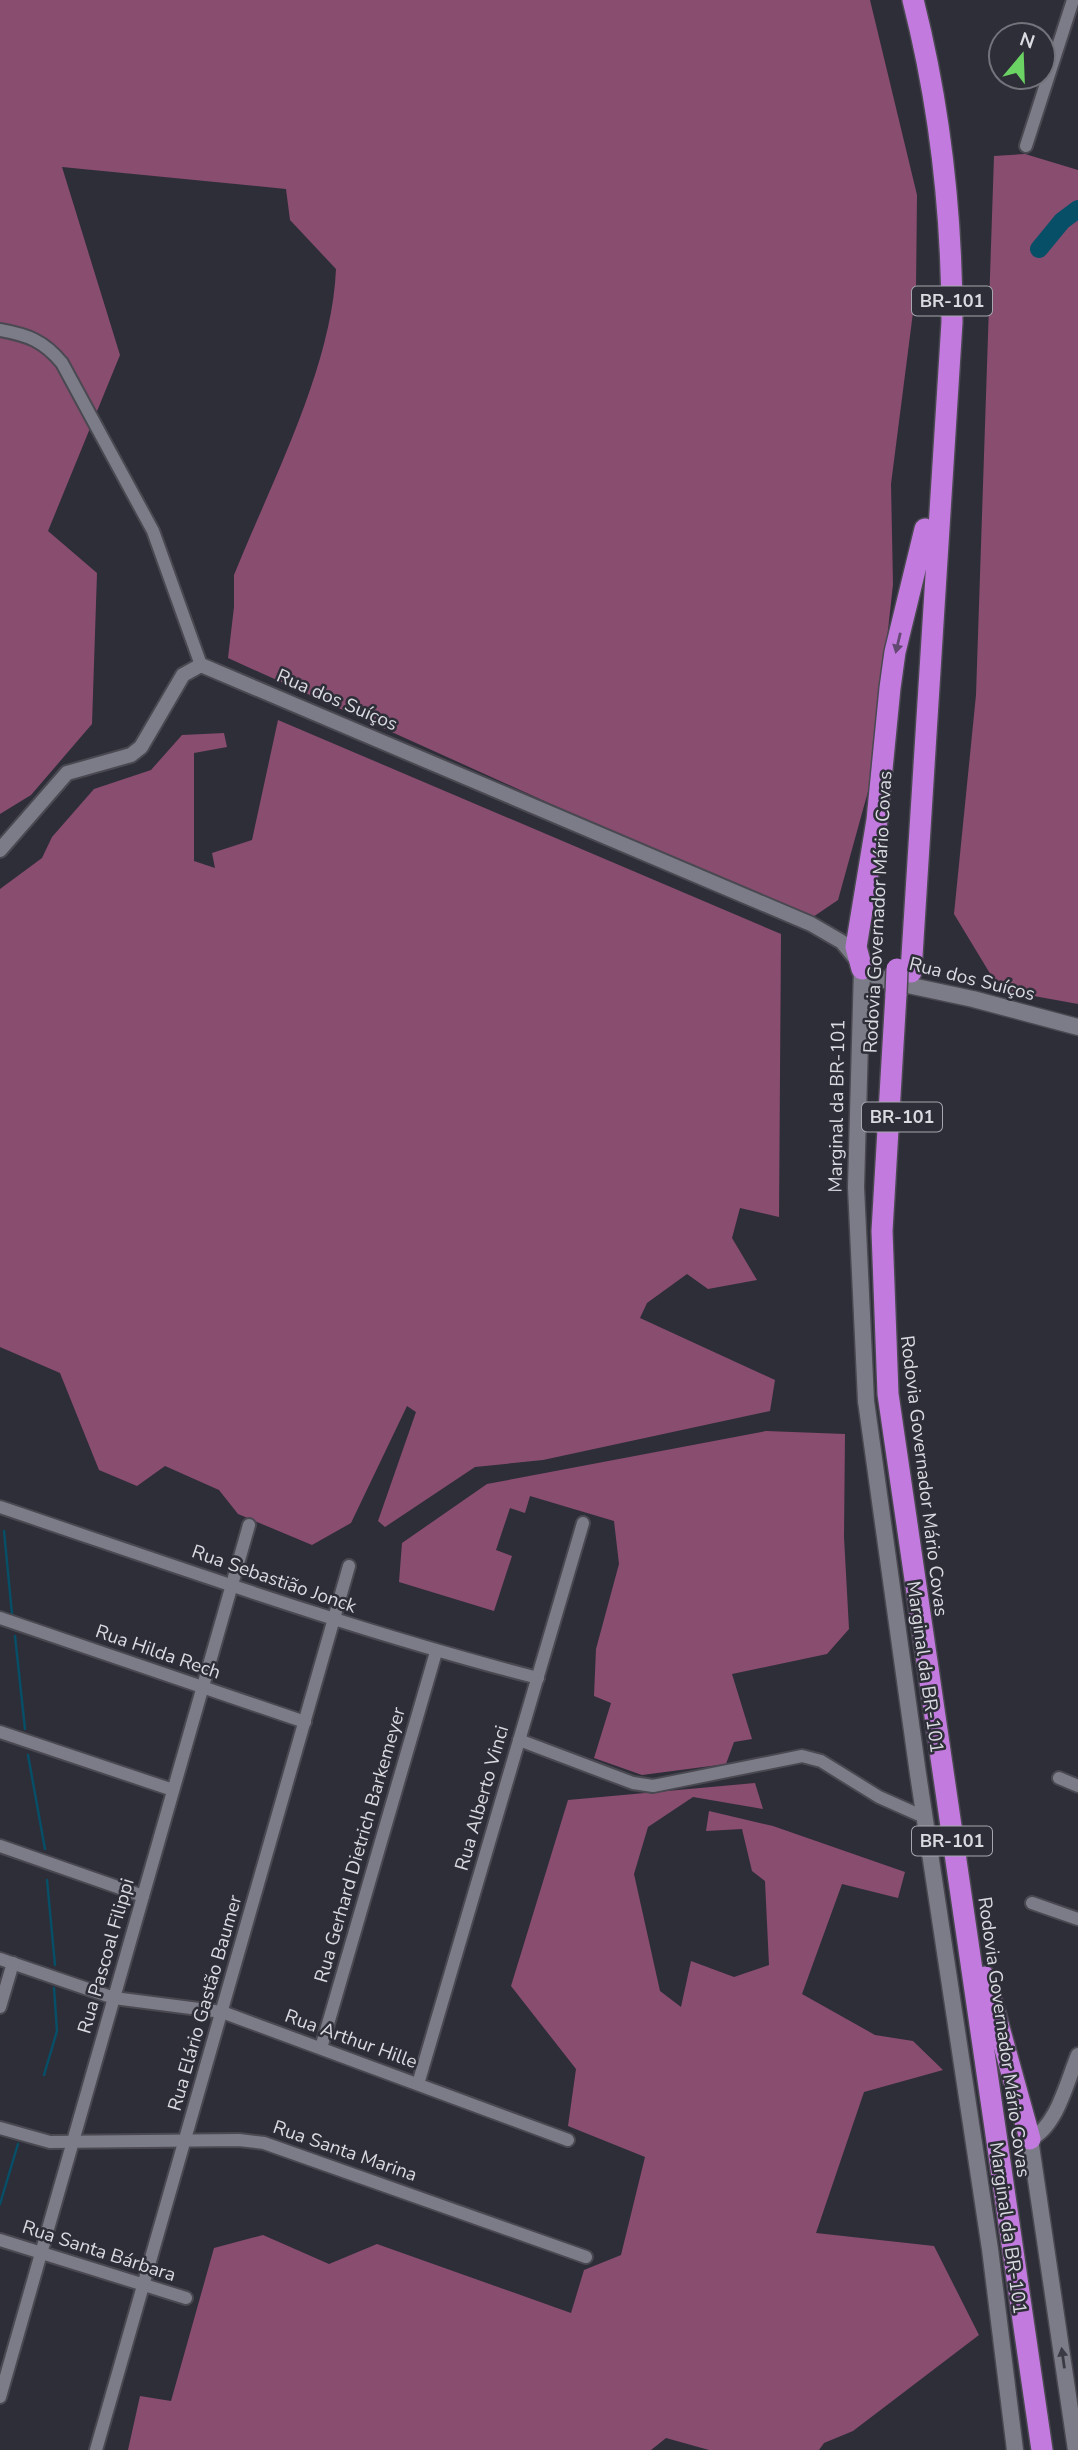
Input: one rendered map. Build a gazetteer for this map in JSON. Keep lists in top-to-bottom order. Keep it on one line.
{"streets":{"highway":["BR-101","Rodovia Governador Mário Covas"],"main road":["Rua dos Suíços","Marginal da BR-101"],"street":["Rua Sebastião Jonck","Rua Hilda Rech","Rua Alberto Vinci","Rua Gerhard Dietrich Barkemeyer","Rua Pascoal Filippi","Rua Elário Gastão Baumer","Rua Arthur Hille","Rua Santa Marina","Rua Santa Bárbara"]},"crossings":[["Rua dos Suíços","Marginal da BR-101"],["Rua Sebastião Jonck","Rua Alberto Vinci"],["Rua Sebastião Jonck","Rua Gerhard Dietrich Barkemeyer"],["Rua Sebastião Jonck","Rua Pascoal Filippi"],["Rua Sebastião Jonck","Rua Elário Gastão Baumer"],["Rua Hilda Rech","Rua Pascoal Filippi"],["Rua Hilda Rech","Rua Elário Gastão Baumer"],["Rua Alberto Vinci","Rua Arthur Hille"],["Rua Gerhard Dietrich Barkemeyer","Rua Arthur Hille"],["Rua Pascoal Filippi","Rua Arthur Hille"],["Rua Pascoal Filippi","Rua Santa Marina"],["Rua Pascoal Filippi","Rua Santa Bárbara"],["Rua Elário Gastão Baumer","Rua Arthur Hille"],["Rua Elário Gastão Baumer","Rua Santa Marina"],["Rua Elário Gastão Baumer","Rua Santa Bárbara"]],"north":"top"}
